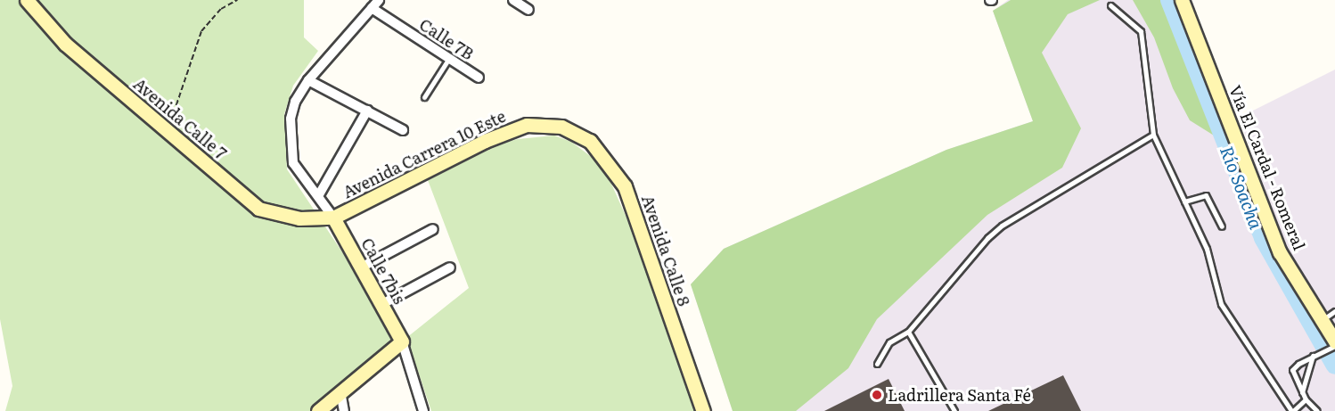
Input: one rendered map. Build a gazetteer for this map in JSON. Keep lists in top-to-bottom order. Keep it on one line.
{"streets":{"main road":["Avenida Calle 7","Avenida Carrera 10 Este","Vía El Cardal - Romeral","Avenida Calle 8","Calle 7bis"],"street":["Calle 7B"]},"crossings":[["Avenida Calle 7","Avenida Carrera 10 Este"],["Avenida Calle 7","Calle 7bis"],["Avenida Carrera 10 Este","Avenida Calle 8"],["Avenida Carrera 10 Este","Calle 7bis"]],"water":["Río Soacha"],"places":["Ladrillera Santa Fé"]}
